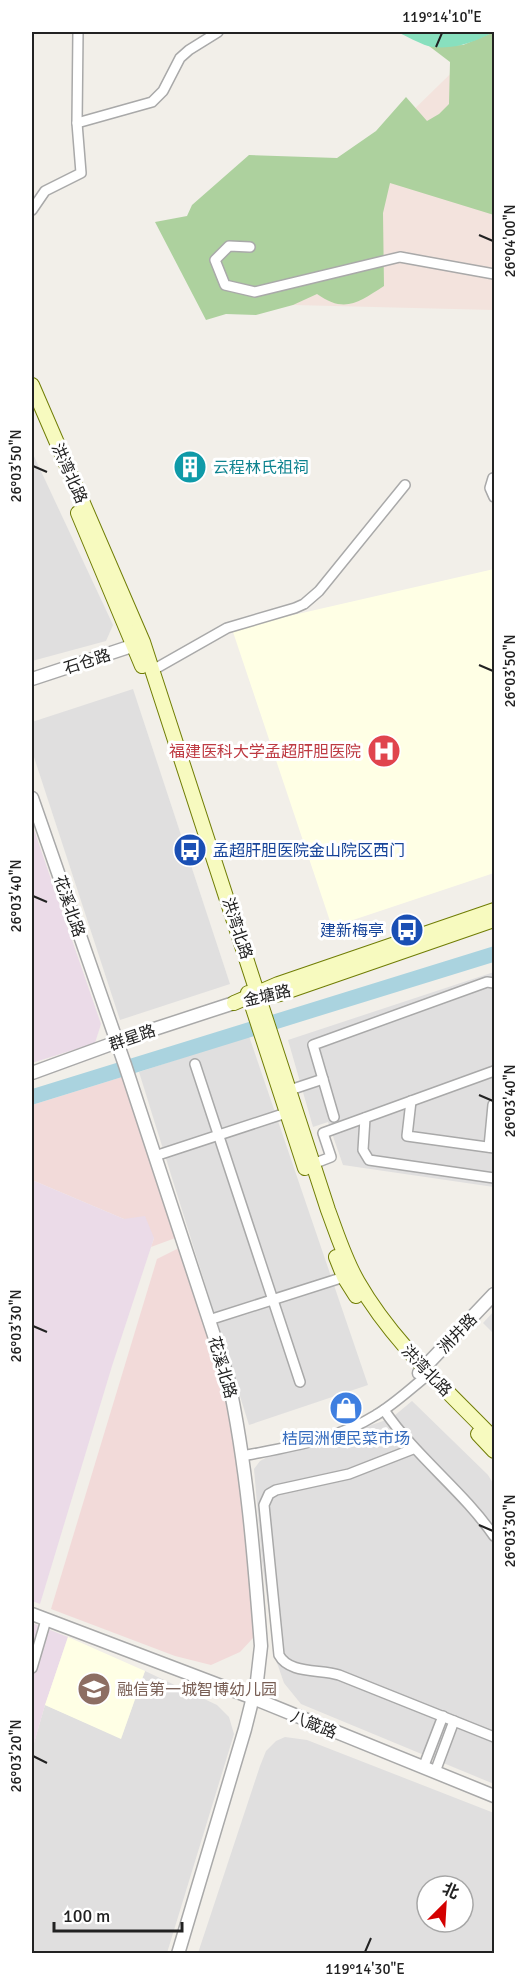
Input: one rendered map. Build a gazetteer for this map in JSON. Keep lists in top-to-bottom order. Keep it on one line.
{"streets":{"main road":["洪湾北路","金塘路"],"street":["石仓路","花溪北路","群星路","洲井路","八箴路"]},"crossings":[["洪湾北路","石仓路"],["洪湾北路","金塘路"],["洪湾北路","洲井路"],["花溪北路","群星路"],["花溪北路","八箴路"],["金塘路","群星路"]],"places":{"building":["云程林氏祖祠"],"hospital":["福建医科大学孟超肝胆医院"],"bus stop":["孟超肝胆医院金山院区西门","建新梅亭"],"shop":["桔园洲便民菜市场"],"school or university":["融信第一城智博幼儿园"]},"scale_bar":"100 m","north":"top right","coordinates":["119°14'10\"E","26°04'00\"N","26°03'50\"N","26°03'40\"N","26°03'30\"N","26°03'20\"N","119°14'30\"E"]}
